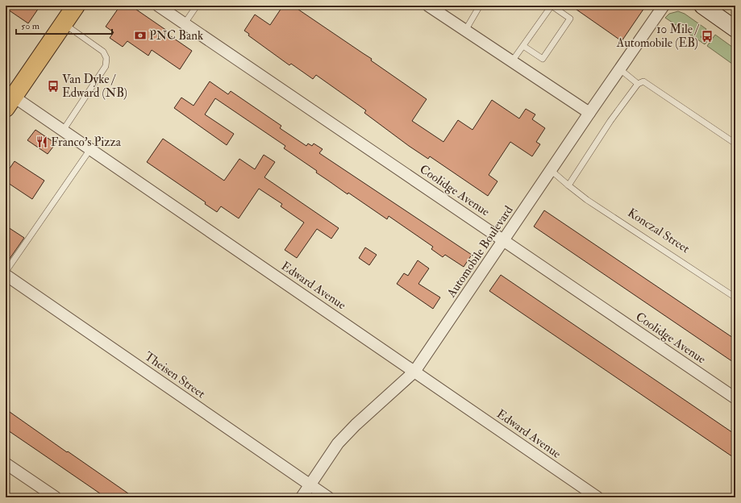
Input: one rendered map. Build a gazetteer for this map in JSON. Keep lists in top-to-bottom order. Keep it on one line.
{"streets":{"street":["Coolidge Avenue","Automobile Boulevard","Edward Avenue","Theisen Street"],"lane":["Konczal Street"]},"crossings":[["Coolidge Avenue","Automobile Boulevard"],["Konczal Street","Automobile Boulevard"],["Automobile Boulevard","Edward Avenue"],["Automobile Boulevard","Theisen Street"]],"places":{"bank":["PNC Bank"],"bus stop":["10 Mile / Automobile (EB)","Van Dyke / Edward (NB)"],"restaurant":["Franco's Pizza"]},"scale_bar":"50 m"}
